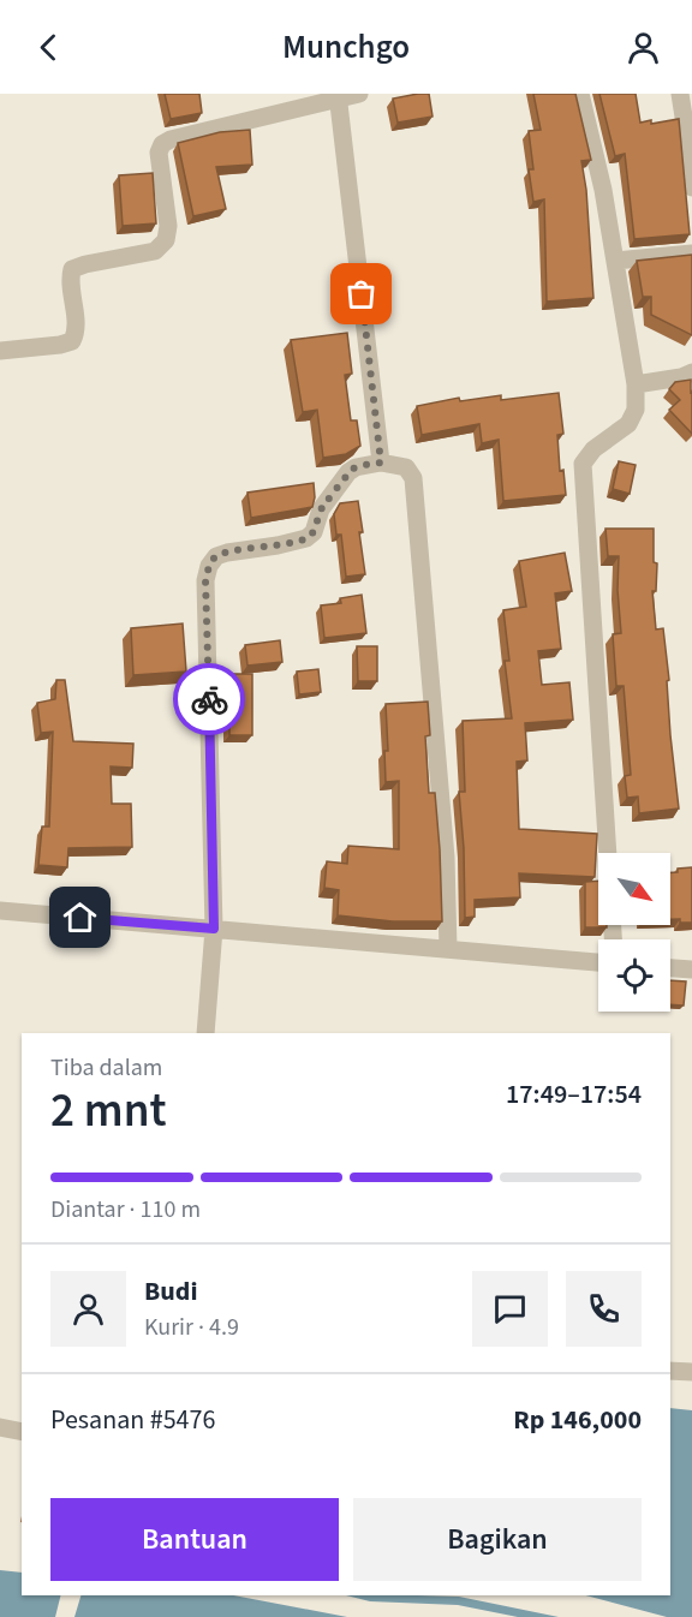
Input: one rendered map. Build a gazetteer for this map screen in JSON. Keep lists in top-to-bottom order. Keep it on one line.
{"north":"bottom right","page":{"header":"Munchgo","heading":["2 mnt","Tiba dalam","17:49–17:54"],"panel":["Budi","Kurir · 4.9","Pesanan #5476","Rp 146,000"],"bar":"Diantar · 110 m","buttons":["Bantuan","Bagikan"]}}
